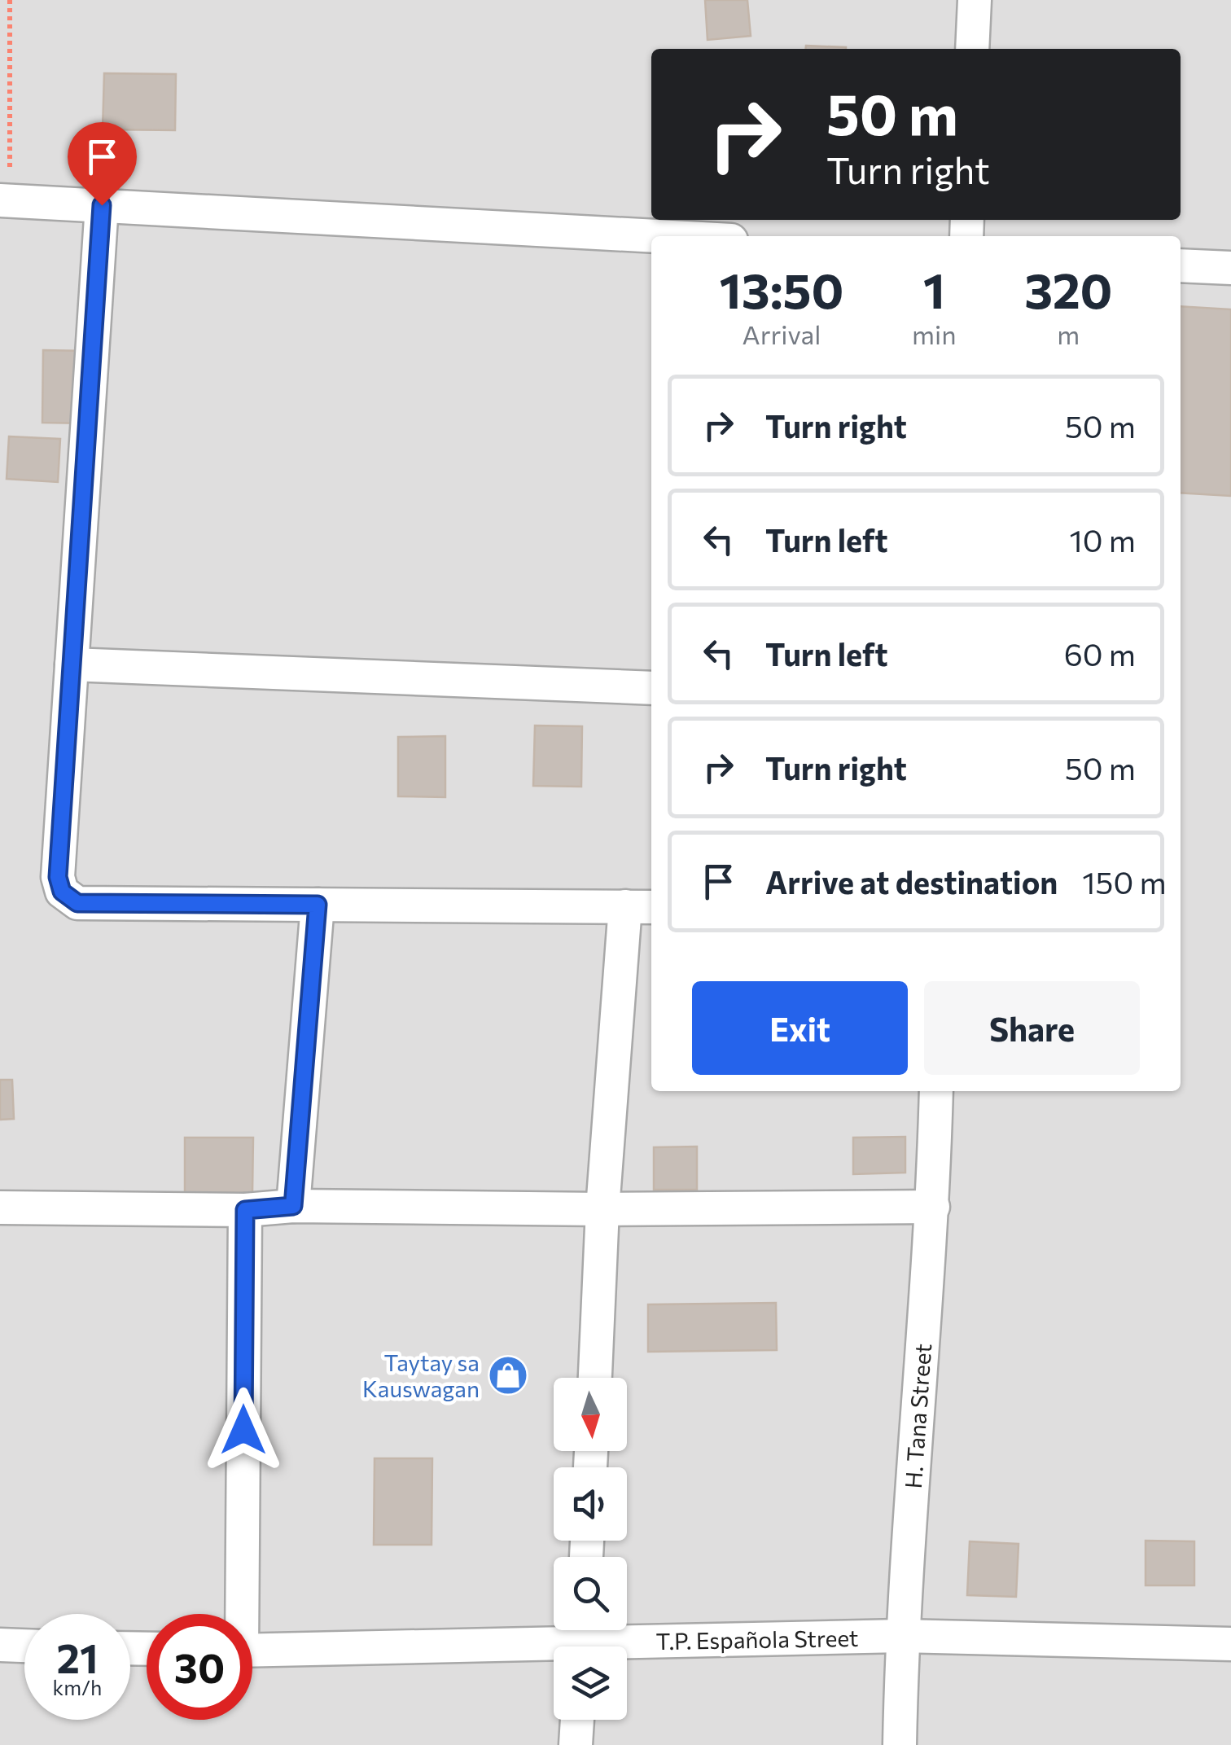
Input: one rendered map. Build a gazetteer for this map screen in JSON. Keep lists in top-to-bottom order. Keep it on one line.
{"streets":{"street":["H. Tana Street","T.P. Española Street"]},"crossings":[["H. Tana Street","T.P. Española Street"]],"places":{"shop":["Taytay sa Kauswagan"]},"north":"bottom","page":{"turn":["50 m","Turn right"],"eta":["13:50","Arrival","1","min","320","m"],"list":[{"name":"Turn right","value":"50 m"},{"name":"Turn left","value":"10 m"},{"name":"Turn left","value":"60 m"},{"name":"Turn right","value":"50 m"},{"name":"Arrive at destination","value":"150 m"}],"buttons":["Exit","Share"],"speed":"21 km/h","limit":"30"}}
